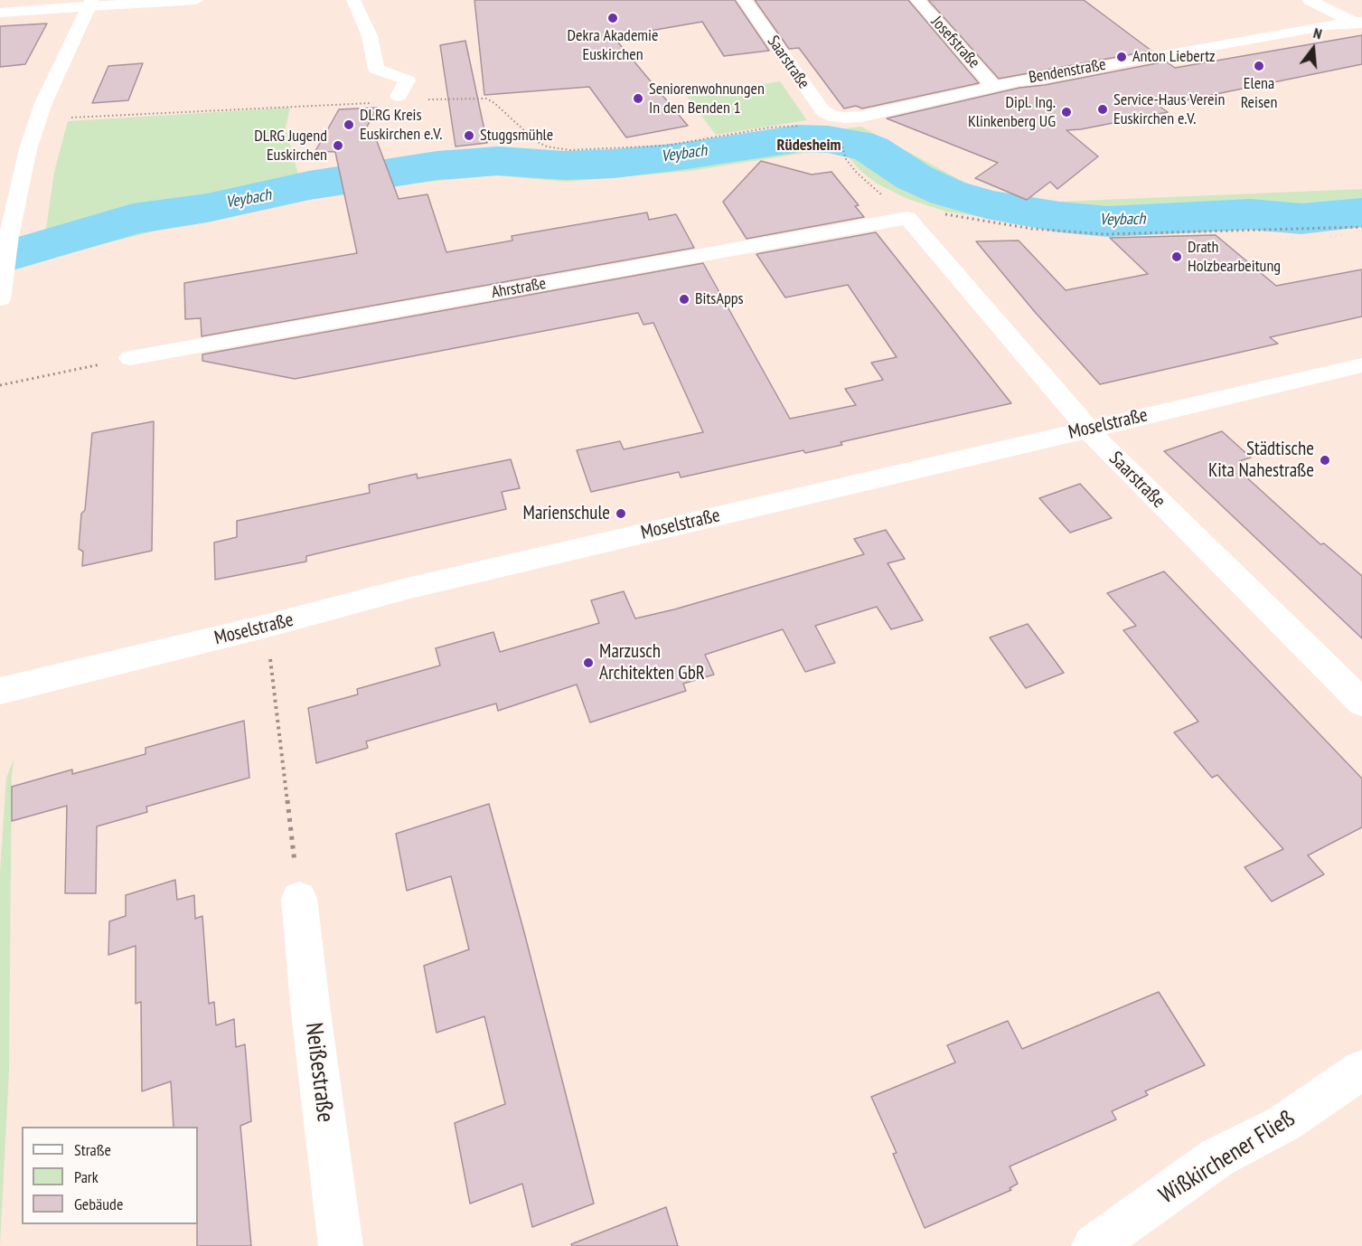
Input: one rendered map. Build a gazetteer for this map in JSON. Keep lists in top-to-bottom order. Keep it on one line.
{"streets":{"street":["Josefstraße","Saarstraße","Bendenstraße","Ahrstraße","Moselstraße","Neißestraße","Wißkirchener Fließ"]},"crossings":[["Josefstraße","Bendenstraße"],["Saarstraße","Bendenstraße"],["Saarstraße","Ahrstraße"],["Saarstraße","Moselstraße"]],"districts":["Rüdesheim"],"water":["Veybach"],"places":["Dekra Akademie Euskirchen","Anton Liebertz","Elena Reisen","Seniorenwohnungen In den Benden 1","Service-Haus Verein Euskirchen e.V.","Dipl. Ing. Klinkenberg UG","DLRG Kreis Euskirchen e.V.","Stuggsmühle","DLRG Jugend Euskirchen","Drath Holzbearbeitung","BitsApps","Städtische Kita Nahestraße","Marienschule","Marzusch Architekten GbR"],"legend":["Straße","Park","Gebäude"],"north":"top"}
